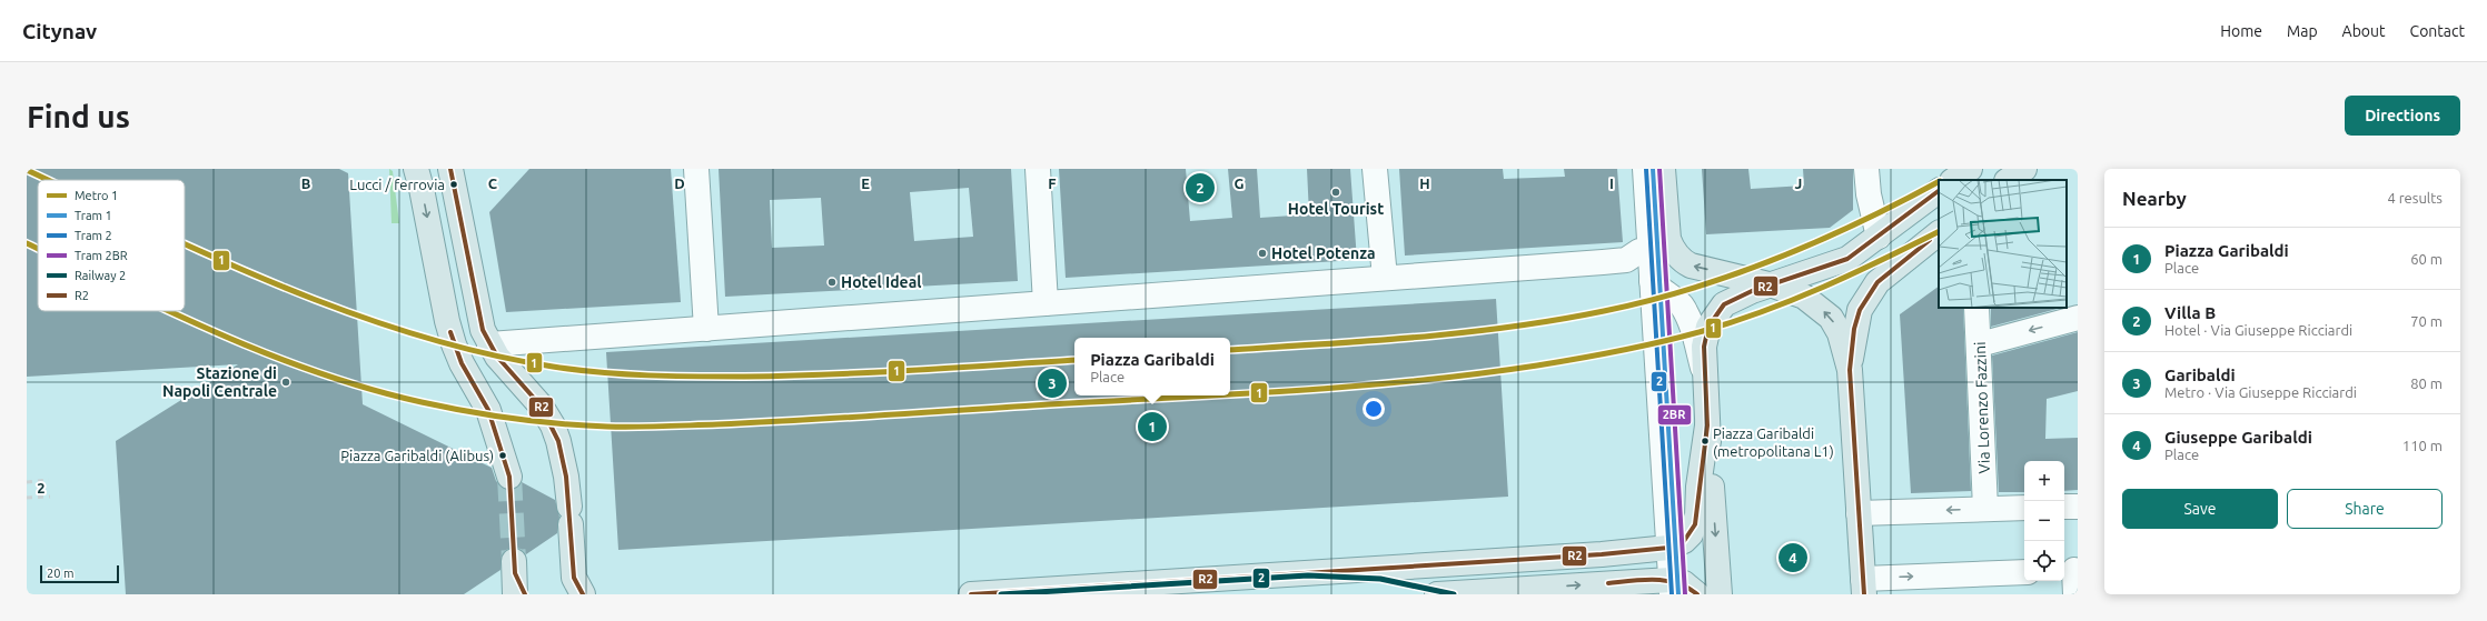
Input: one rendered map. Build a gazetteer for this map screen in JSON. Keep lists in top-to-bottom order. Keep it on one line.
{"streets":{"street":["Via Lorenzo Fazzini"]},"places":["Lucci / ferrovia","Hotel Tourist","Hotel Potenza","Hotel Ideal","Stazione di Napoli Centrale","Piazza Garibaldi (metropolitana L1)","Piazza Garibaldi (Alibus)"],"lines":["tram line 1","tram line 2","tram line 2BR","transit line R2","metro line 1","rail line 2"],"legend":["Metro 1","Tram 1","Tram 2","Tram 2BR","Railway 2","R2"],"scale_bar":"20 m","page":{"header":"Citynav","nav":["Home","Map","About","Contact"],"buttons":["Directions",["Save","Share"]],"title":"Find us","heading":["Nearby","4 results"],"pins":["2","3","1","4"],"list":[{"mark":"1","name":"Piazza Garibaldi","note":"Place","value":"60 m"},{"mark":"2","name":"Villa B","note":"Hotel · Via Giuseppe Ricciardi","value":"70 m"},{"mark":"3","name":"Garibaldi","note":"Metro · Via Giuseppe Ricciardi","value":"80 m"},{"mark":"4","name":"Giuseppe Garibaldi","note":"Place","value":"110 m"}],"popup":["Piazza Garibaldi","Place"],"map_buttons":["+","−"],"scale":"20 m"},"grid":{"columns":["B","C","D","E","F","G","H","I","J"],"rows":["2"]}}
